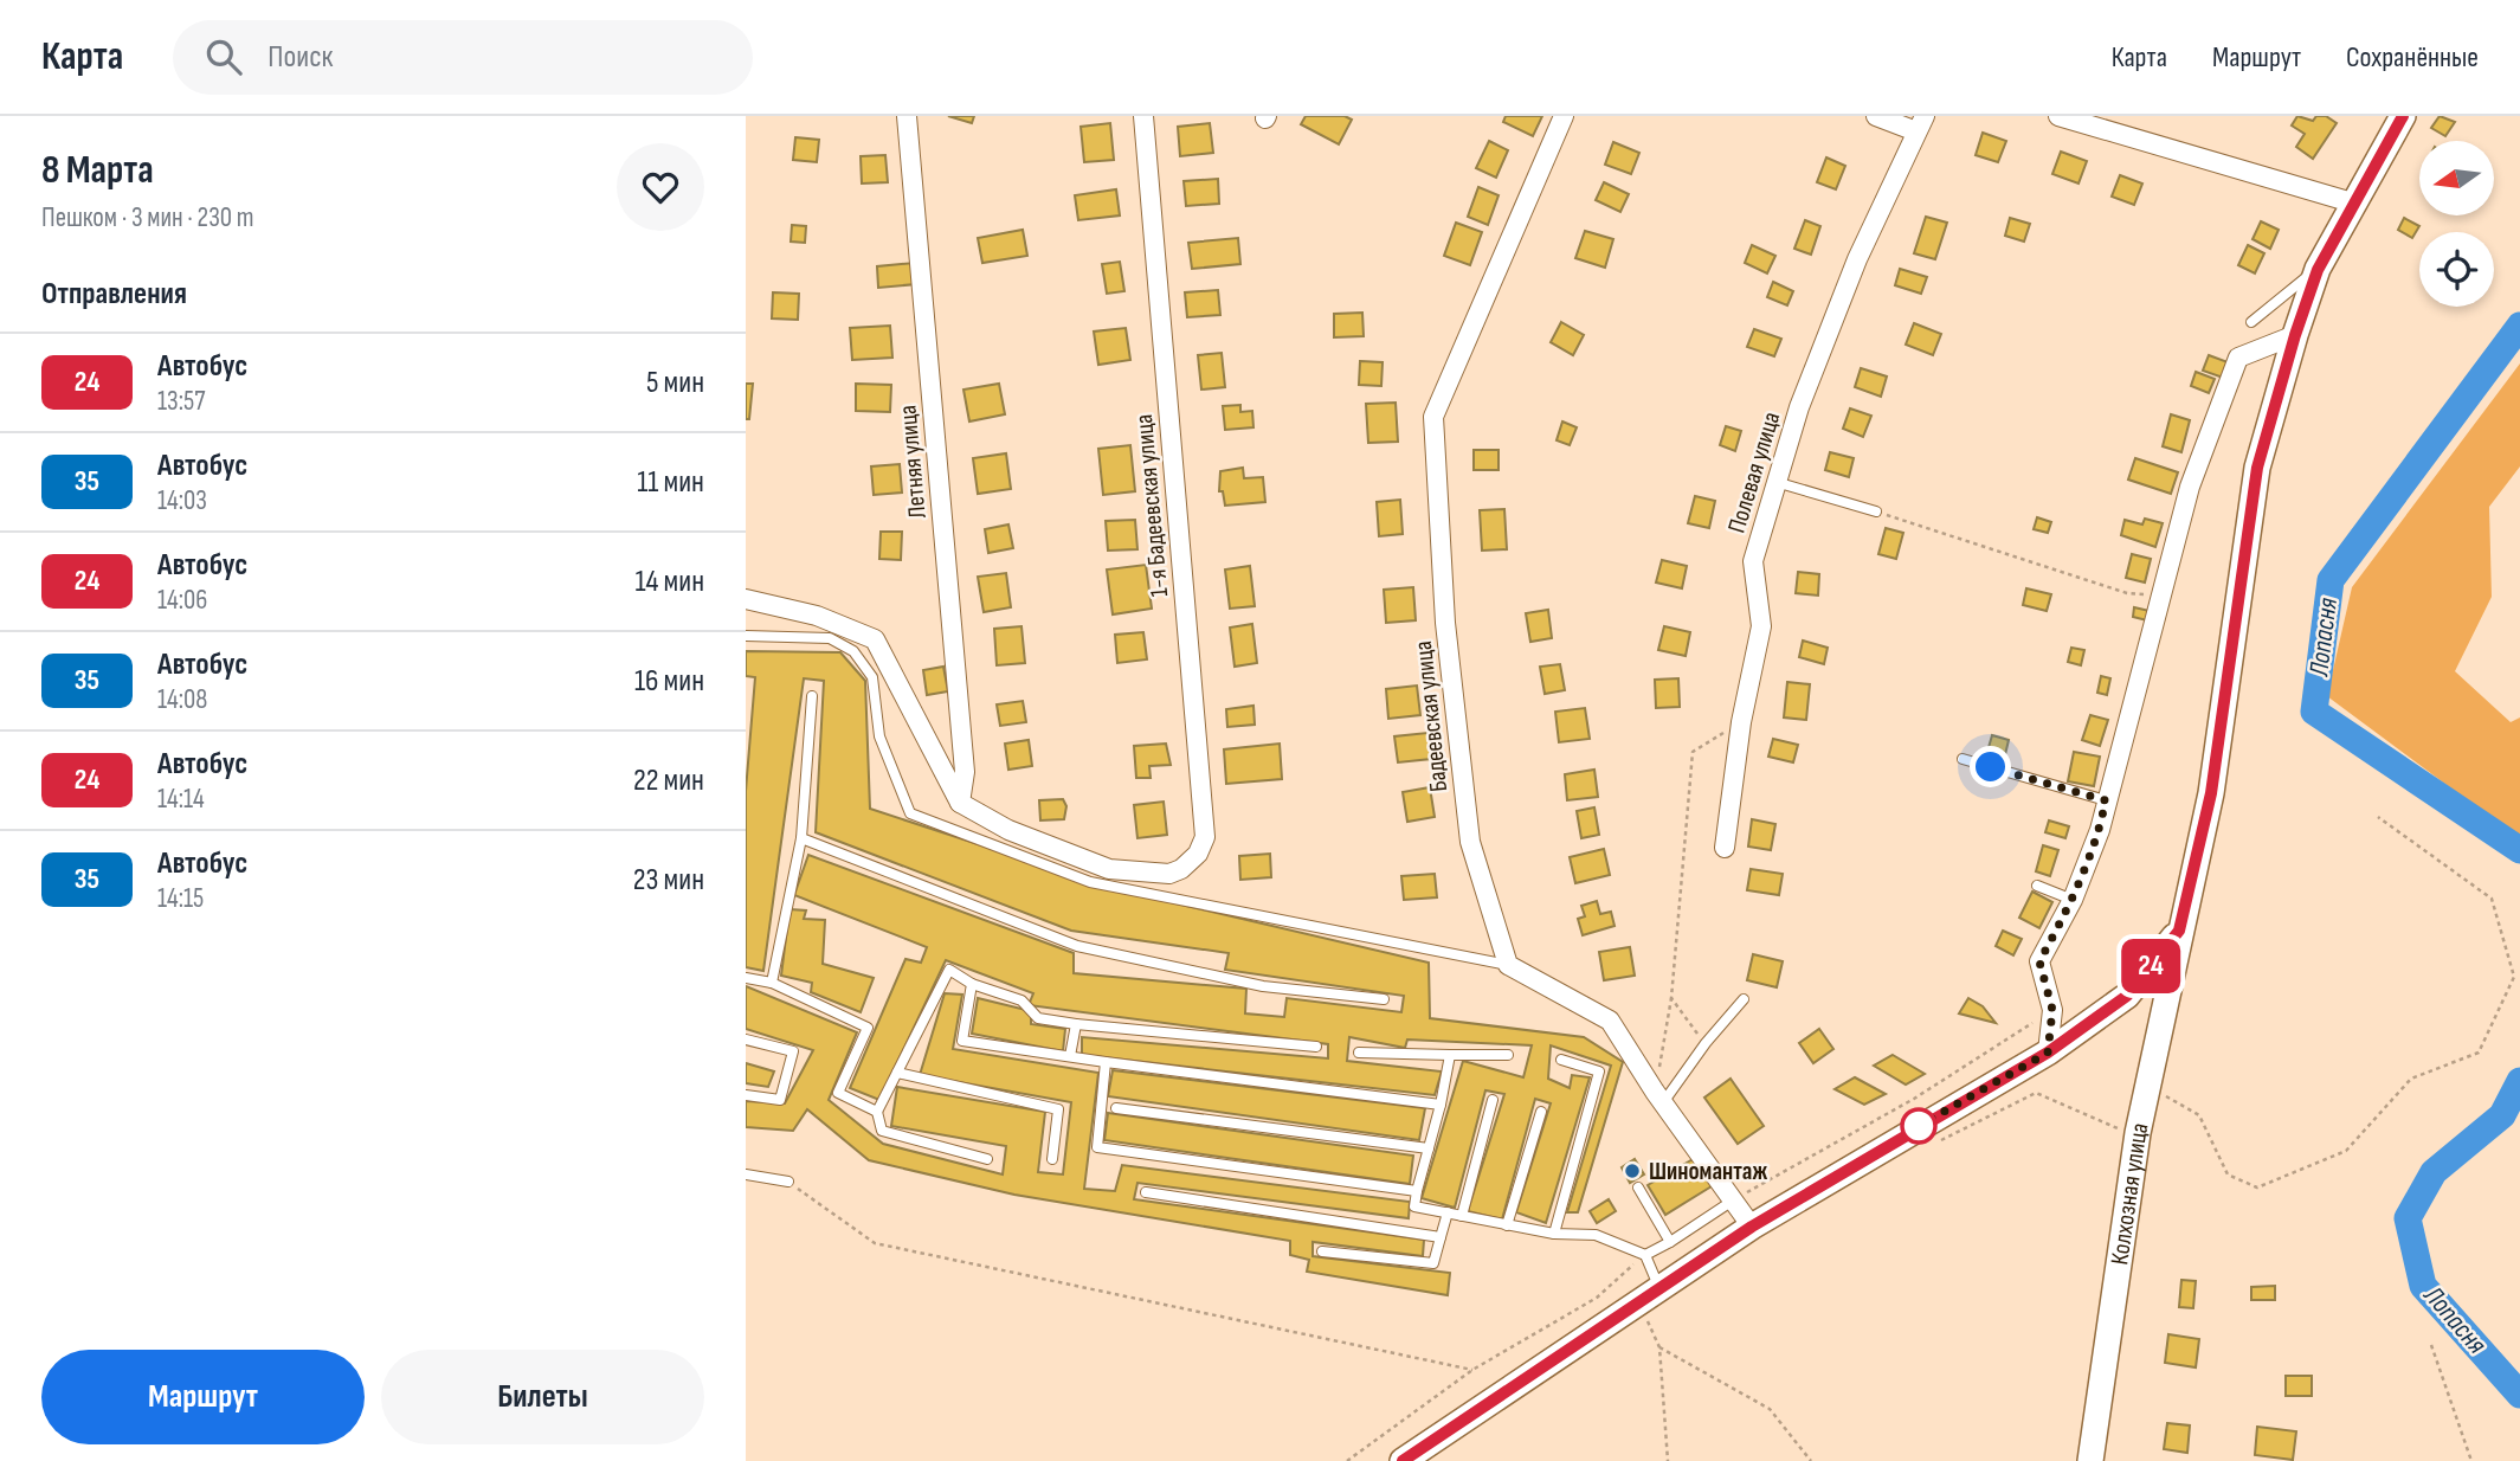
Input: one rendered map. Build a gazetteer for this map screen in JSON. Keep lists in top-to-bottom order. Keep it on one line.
{"streets":{"main road":["Колхозная улица"],"street":["Летняя улица","Полевая улица","1-я Бадеевская улица","Бадеевская улица"]},"crossings":[["Летняя улица","1-я Бадеевская улица"]],"water":["Лопасня"],"places":["Шиномантаж"],"lines":["bus line 24"],"north":"left","page":{"header":"Карта","search":"Поиск","nav":["Карта","Маршрут","Сохранённые"],"heading":[["8 Марта","Пешком · 3 мин · 230 m"],"Отправления"],"on_map":"24","list":[{"mark":"24","name":"Автобус","note":"13:57","value":"5 мин"},{"mark":"35","name":"Автобус","note":"14:03","value":"11 мин"},{"mark":"24","name":"Автобус","note":"14:06","value":"14 мин"},{"mark":"35","name":"Автобус","note":"14:08","value":"16 мин"},{"mark":"24","name":"Автобус","note":"14:14","value":"22 мин"},{"mark":"35","name":"Автобус","note":"14:15","value":"23 мин"}],"buttons":["Маршрут","Билеты"]}}
